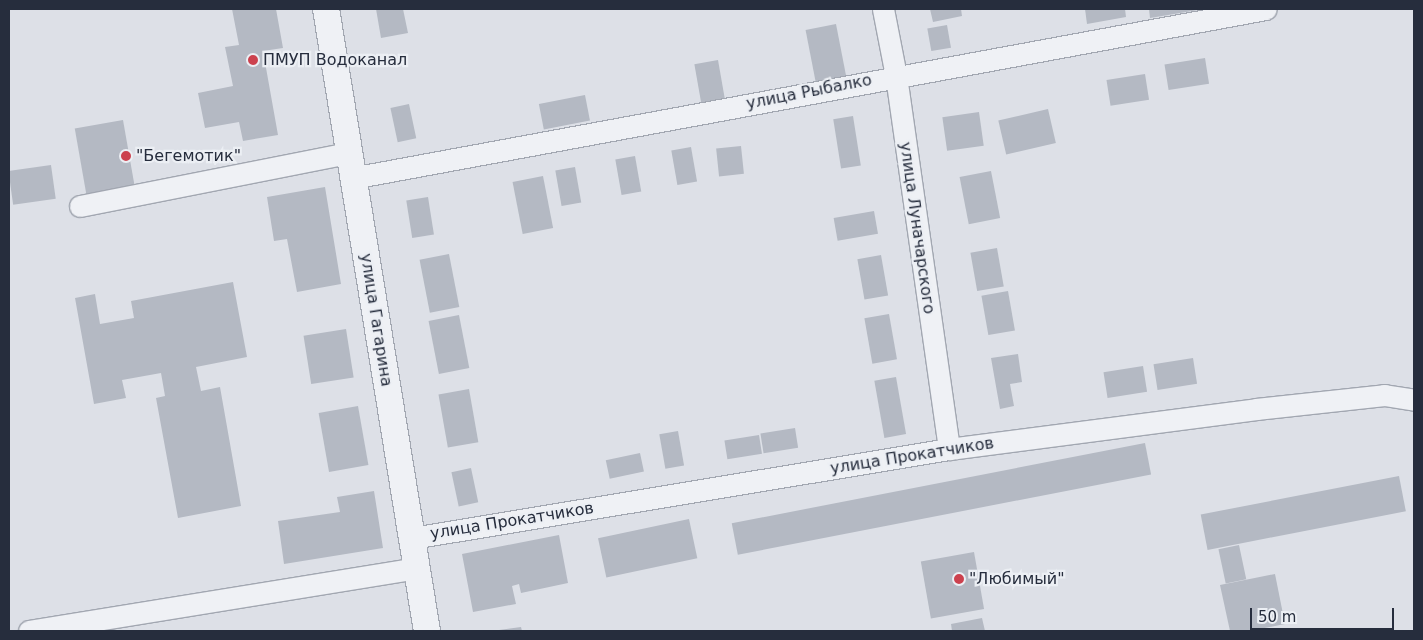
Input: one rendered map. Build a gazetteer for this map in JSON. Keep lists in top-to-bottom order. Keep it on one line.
{"streets":{"street":["улица Рыбалко","улица Луначарского","улица Гагарина","улица Прокатчиков"]},"crossings":[["улица Рыбалко","улица Луначарского"],["улица Рыбалко","улица Гагарина"],["улица Луначарского","улица Прокатчиков"],["улица Гагарина","улица Прокатчиков"]],"places":["ПМУП Водоканал","\"Бегемотик\"","\"Любимый\""],"scale_bar":"50 m"}
